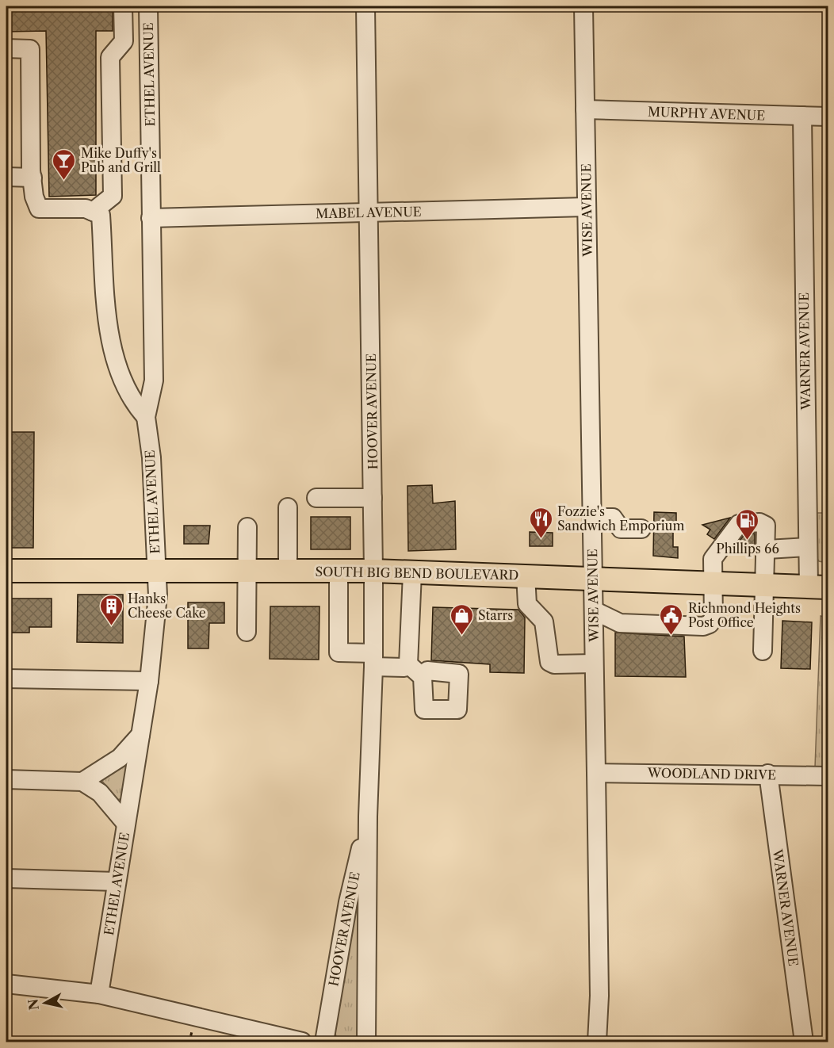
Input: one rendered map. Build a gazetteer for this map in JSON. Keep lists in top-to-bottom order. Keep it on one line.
{"streets":{"main road":["SOUTH BIG BEND BOULEVARD"],"street":["ETHEL AVENUE","MURPHY AVENUE","WISE AVENUE","MABEL AVENUE","WARNER AVENUE","HOOVER AVENUE","WOODLAND DRIVE"]},"crossings":[["ETHEL AVENUE","MABEL AVENUE"],["ETHEL AVENUE","SOUTH BIG BEND BOULEVARD"],["MURPHY AVENUE","WISE AVENUE"],["MURPHY AVENUE","WARNER AVENUE"],["WISE AVENUE","MABEL AVENUE"],["WISE AVENUE","SOUTH BIG BEND BOULEVARD"],["WISE AVENUE","WOODLAND DRIVE"],["MABEL AVENUE","HOOVER AVENUE"],["WARNER AVENUE","SOUTH BIG BEND BOULEVARD"],["WARNER AVENUE","WOODLAND DRIVE"],["HOOVER AVENUE","SOUTH BIG BEND BOULEVARD"]],"places":{"bar":["Mike Duffy's Pub and Grill"],"restaurant":["Fozzie's Sandwich Emporium"],"fuel station":["Phillips 66"],"building":["Hanks Cheese Cake"],"shop":["Starrs"],"public building":["Richmond Heights Post Office"]},"north":"left"}
